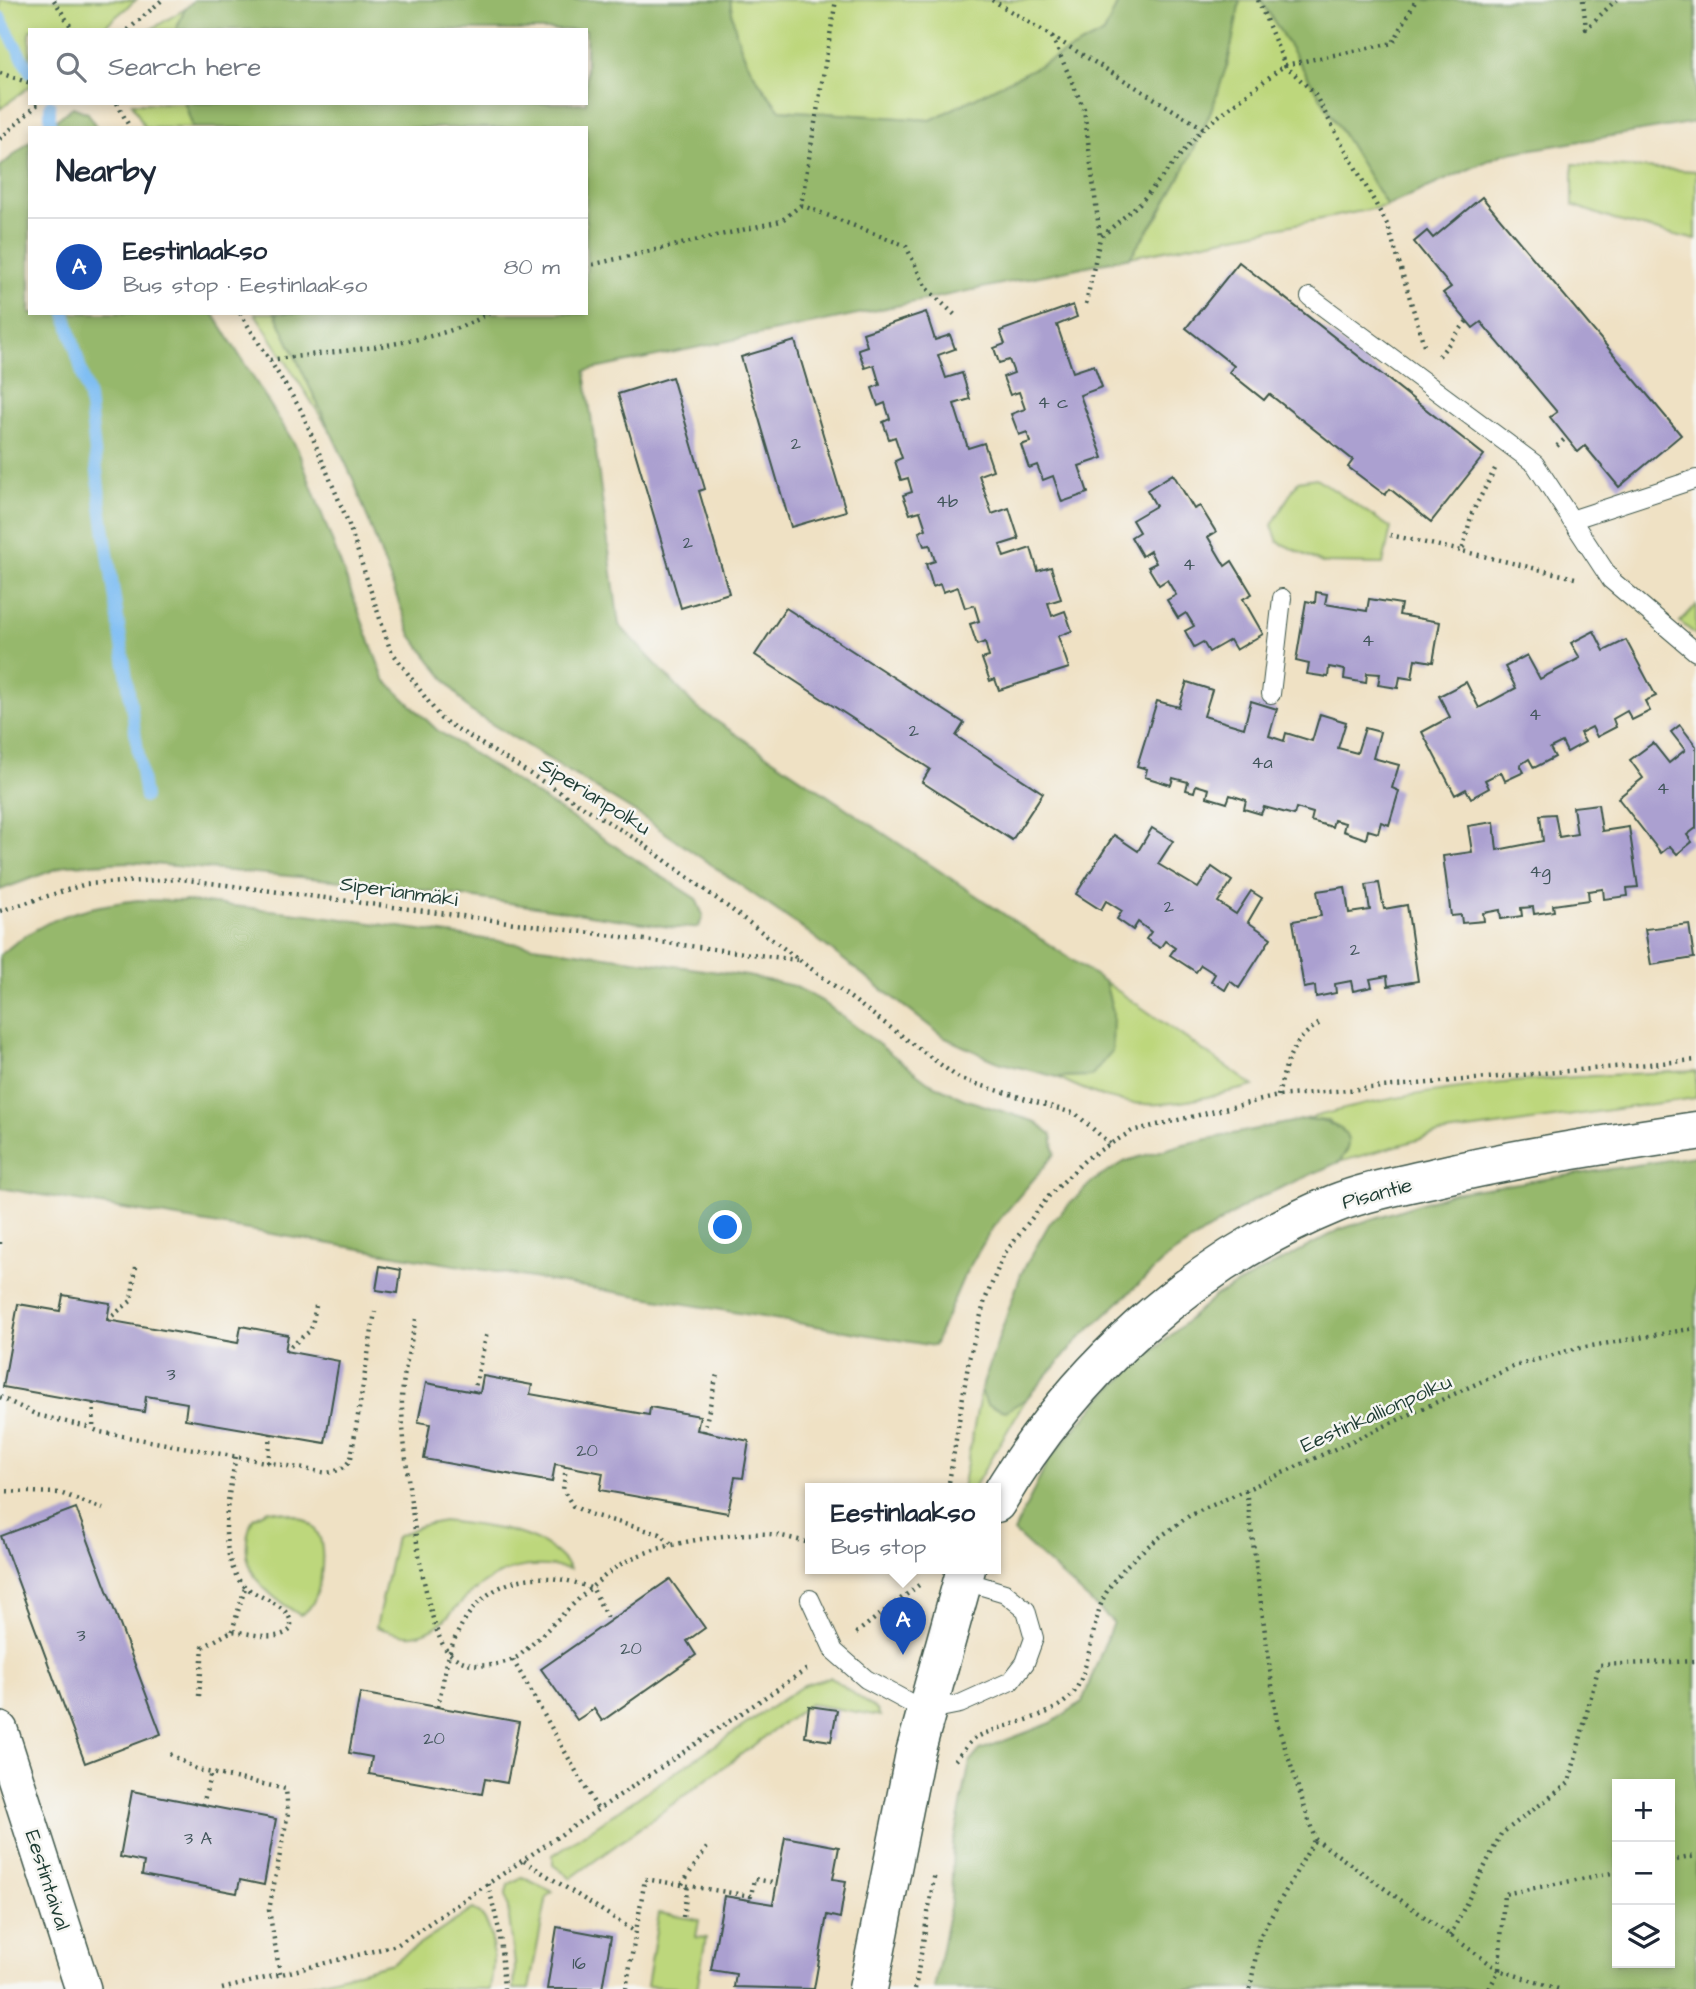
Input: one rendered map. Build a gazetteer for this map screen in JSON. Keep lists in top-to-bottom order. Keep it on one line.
{"streets":{"street":["Pisantie","Eestintaival"],"path":["Siperianpolku","Siperianmäki","Eestinkallionpolku"]},"crossings":[["Siperianpolku","Siperianmäki"]],"house_numbers":["4 c","2","4b","2","4","4","4","2","4a","4","4g","2","2","3","20","3","20","20","3 A","16"],"page":{"search":"Search here","heading":"Nearby","list":[{"mark":"A","name":"Eestinlaakso","note":"Bus stop · Eestinlaakso","value":"80 m"}],"popup":["Eestinlaakso","Bus stop"],"pins":"A","map_buttons":["+","−"]}}
